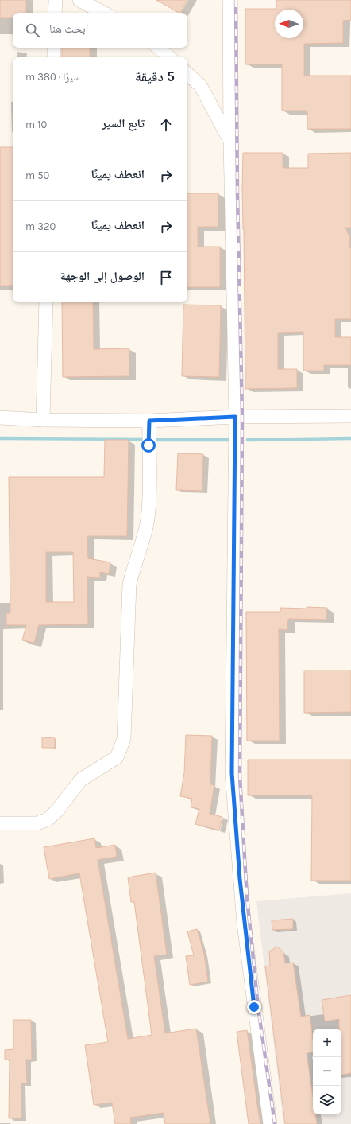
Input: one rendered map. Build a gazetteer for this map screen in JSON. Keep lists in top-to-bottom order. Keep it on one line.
{"north":"left","page":{"search":"ابحث هنا","heading":["5 دقيقة","سيرًا · 380 m"],"list":[["تابع السير","10 m"],["انعطف يمينًا","50 m"],["انعطف يمينًا","320 m"],"الوصول إلى الوجهة"],"map_buttons":["+","−"]}}
